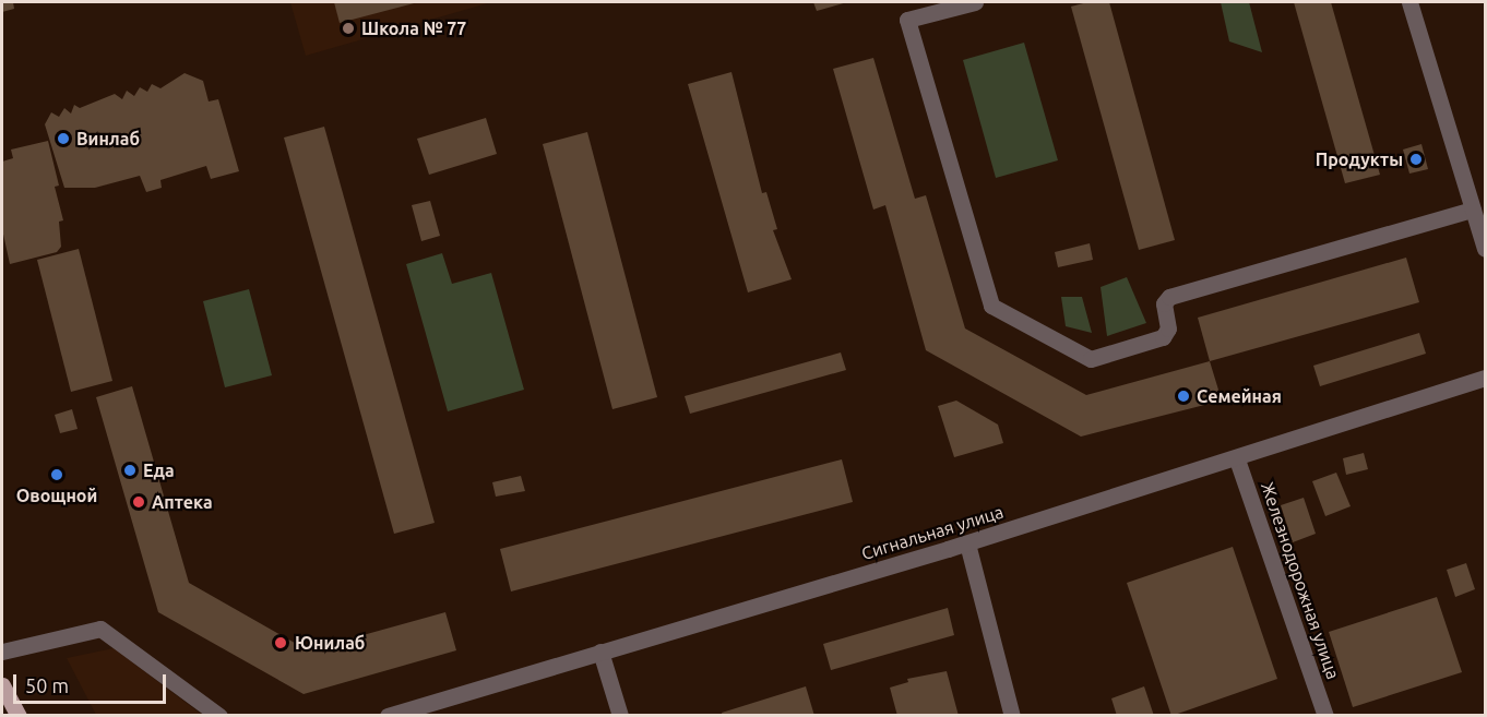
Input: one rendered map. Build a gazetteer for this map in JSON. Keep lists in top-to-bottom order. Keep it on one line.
{"streets":{"street":["Сигнальная улица","Железнодорожная улица"]},"crossings":[["Сигнальная улица","Железнодорожная улица"]],"places":["Школа № 77","Винлаб","Продукты","Семейная","Еда","Овощной","Аптека","Юнилаб"],"scale_bar":"50 m"}
